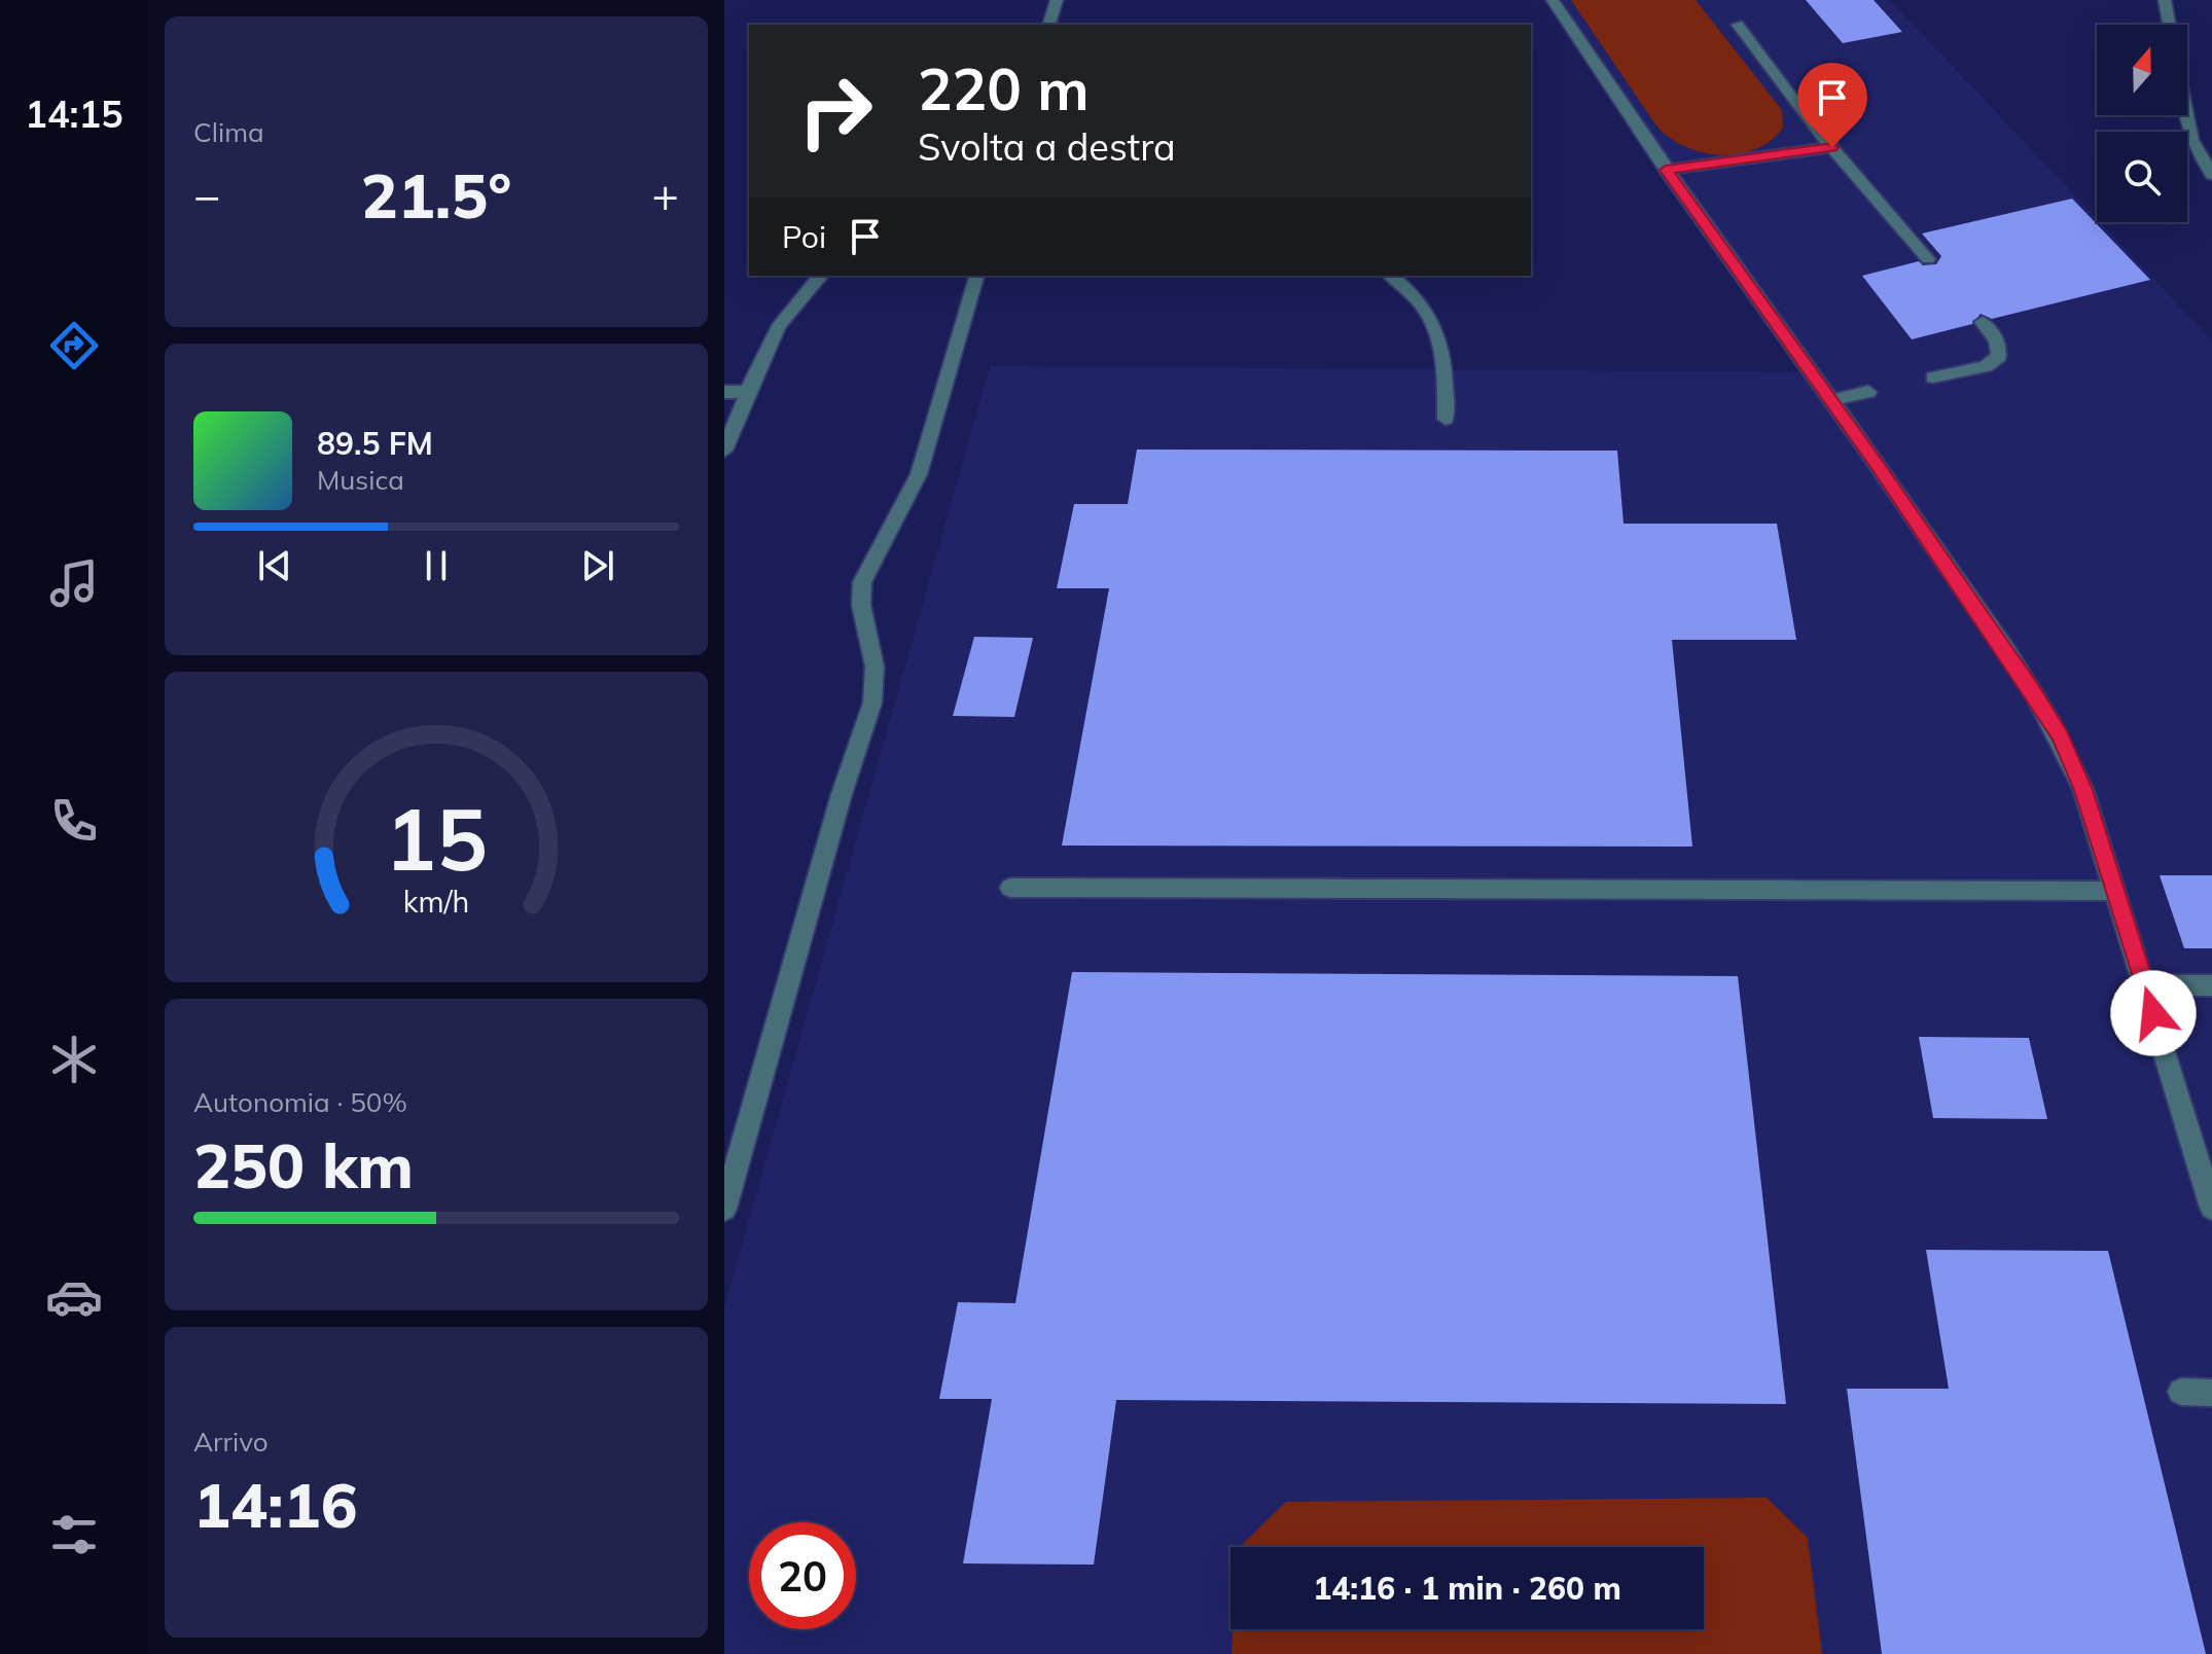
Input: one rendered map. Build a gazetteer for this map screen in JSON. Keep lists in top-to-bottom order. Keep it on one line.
{"north":"top","page":{"tabs":"14:15","tile":["Clima",["Autonomia · 50%","250 km"],["Arrivo","14:16"]],"turn":["220 m","Svolta a destra"],"heat":["−","21.5°","+"],"then":"Poi","song":["89.5 FM","Musica"],"limit":"20","trip":"14:16 · 1 min · 260 m","gauge":["15","km/h"]}}
